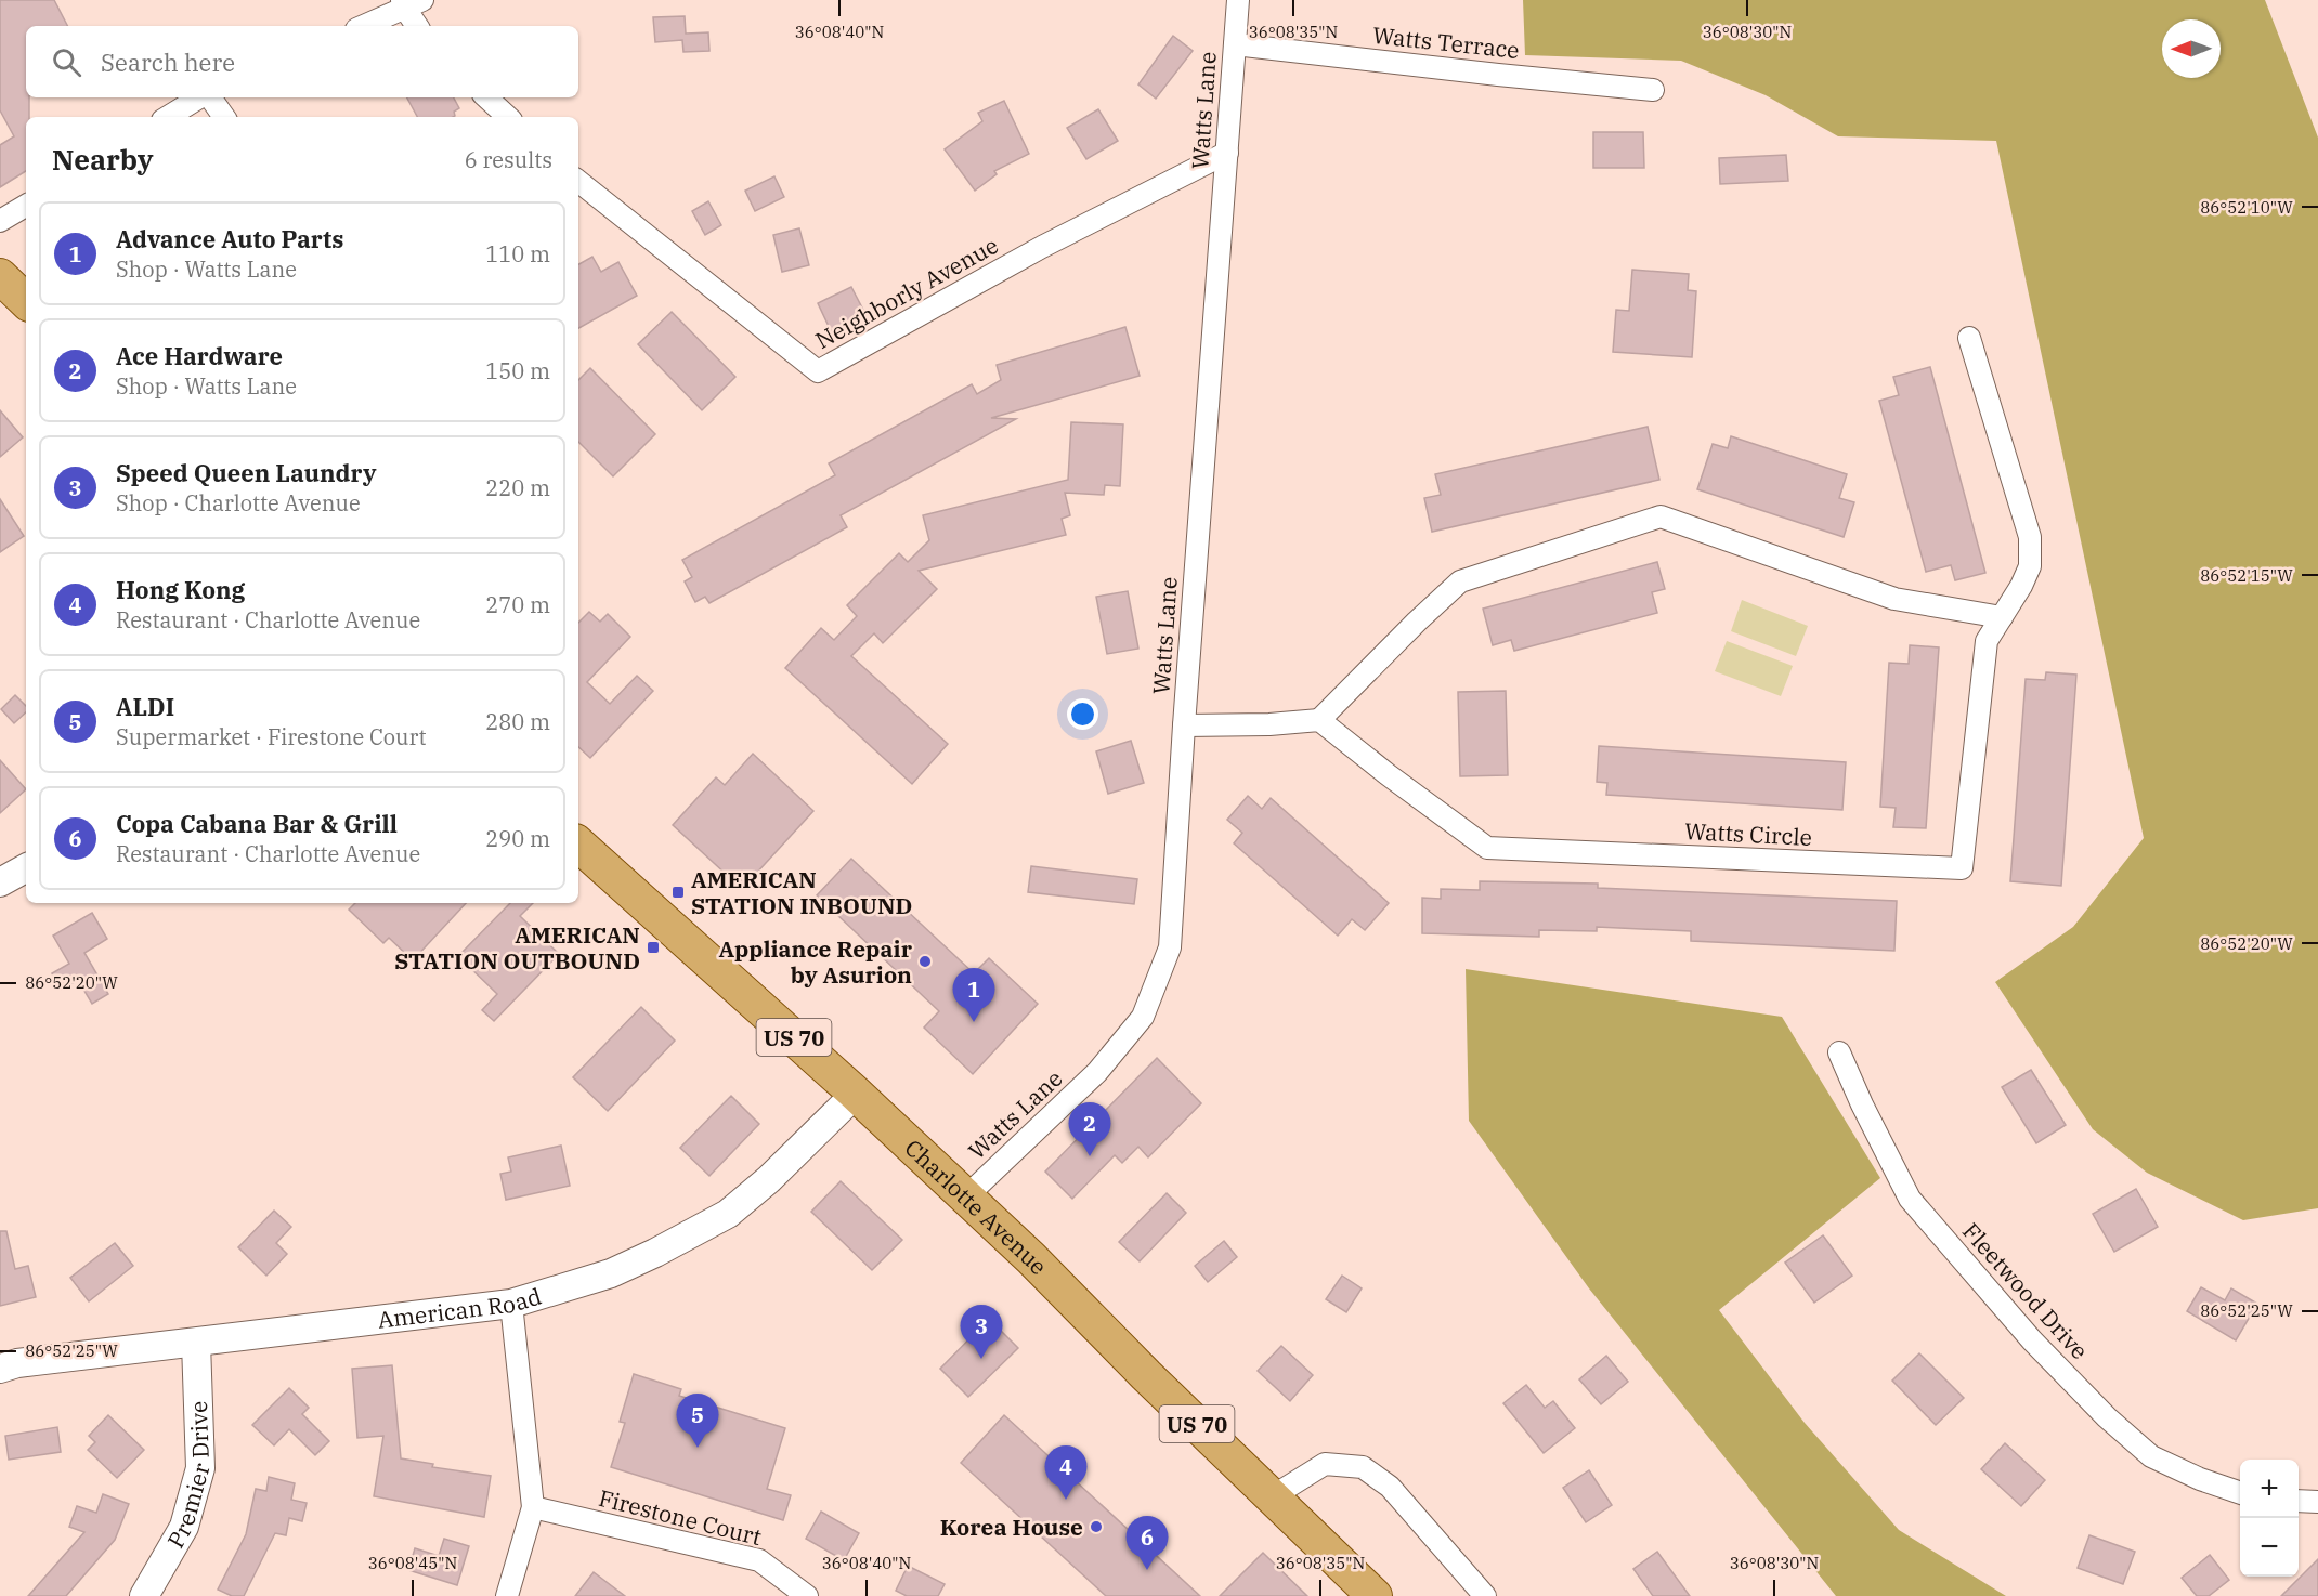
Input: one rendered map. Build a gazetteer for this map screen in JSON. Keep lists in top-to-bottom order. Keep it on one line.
{"streets":{"main road":["US 70","Charlotte Avenue"],"street":["Watts Terrace","Watts Lane","Neighborly Avenue","Watts Circle","Fleetwood Drive","American Road","Premier Drive","Firestone Court"]},"crossings":[["Watts Terrace","Watts Lane"],["Watts Lane","Neighborly Avenue"],["Watts Lane","Charlotte Avenue"],["Charlotte Avenue","American Road"],["American Road","Premier Drive"]],"places":{"transit":["AMERICAN STATION INBOUND","AMERICAN STATION OUTBOUND"],"other":["Appliance Repair by Asurion","Korea House"]},"north":"left","page":{"search":"Search here","heading":["Nearby","6 results"],"list":[{"mark":"1","name":"Advance Auto Parts","note":"Shop · Watts Lane","value":"110 m"},{"mark":"2","name":"Ace Hardware","note":"Shop · Watts Lane","value":"150 m"},{"mark":"3","name":"Speed Queen Laundry","note":"Shop · Charlotte Avenue","value":"220 m"},{"mark":"4","name":"Hong Kong","note":"Restaurant · Charlotte Avenue","value":"270 m"},{"mark":"5","name":"ALDI","note":"Supermarket · Firestone Court","value":"280 m"},{"mark":"6","name":"Copa Cabana Bar & Grill","note":"Restaurant · Charlotte Avenue","value":"290 m"}],"pins":["1","2","3","5","4","6"],"map_buttons":["+","−"]},"coordinates":["36°08'40\"N","36°08'35\"N","36°08'30\"N","86°52'10\"W","86°52'15\"W","86°52'20\"W","86°52'25\"W","36°08'45\"N"]}
